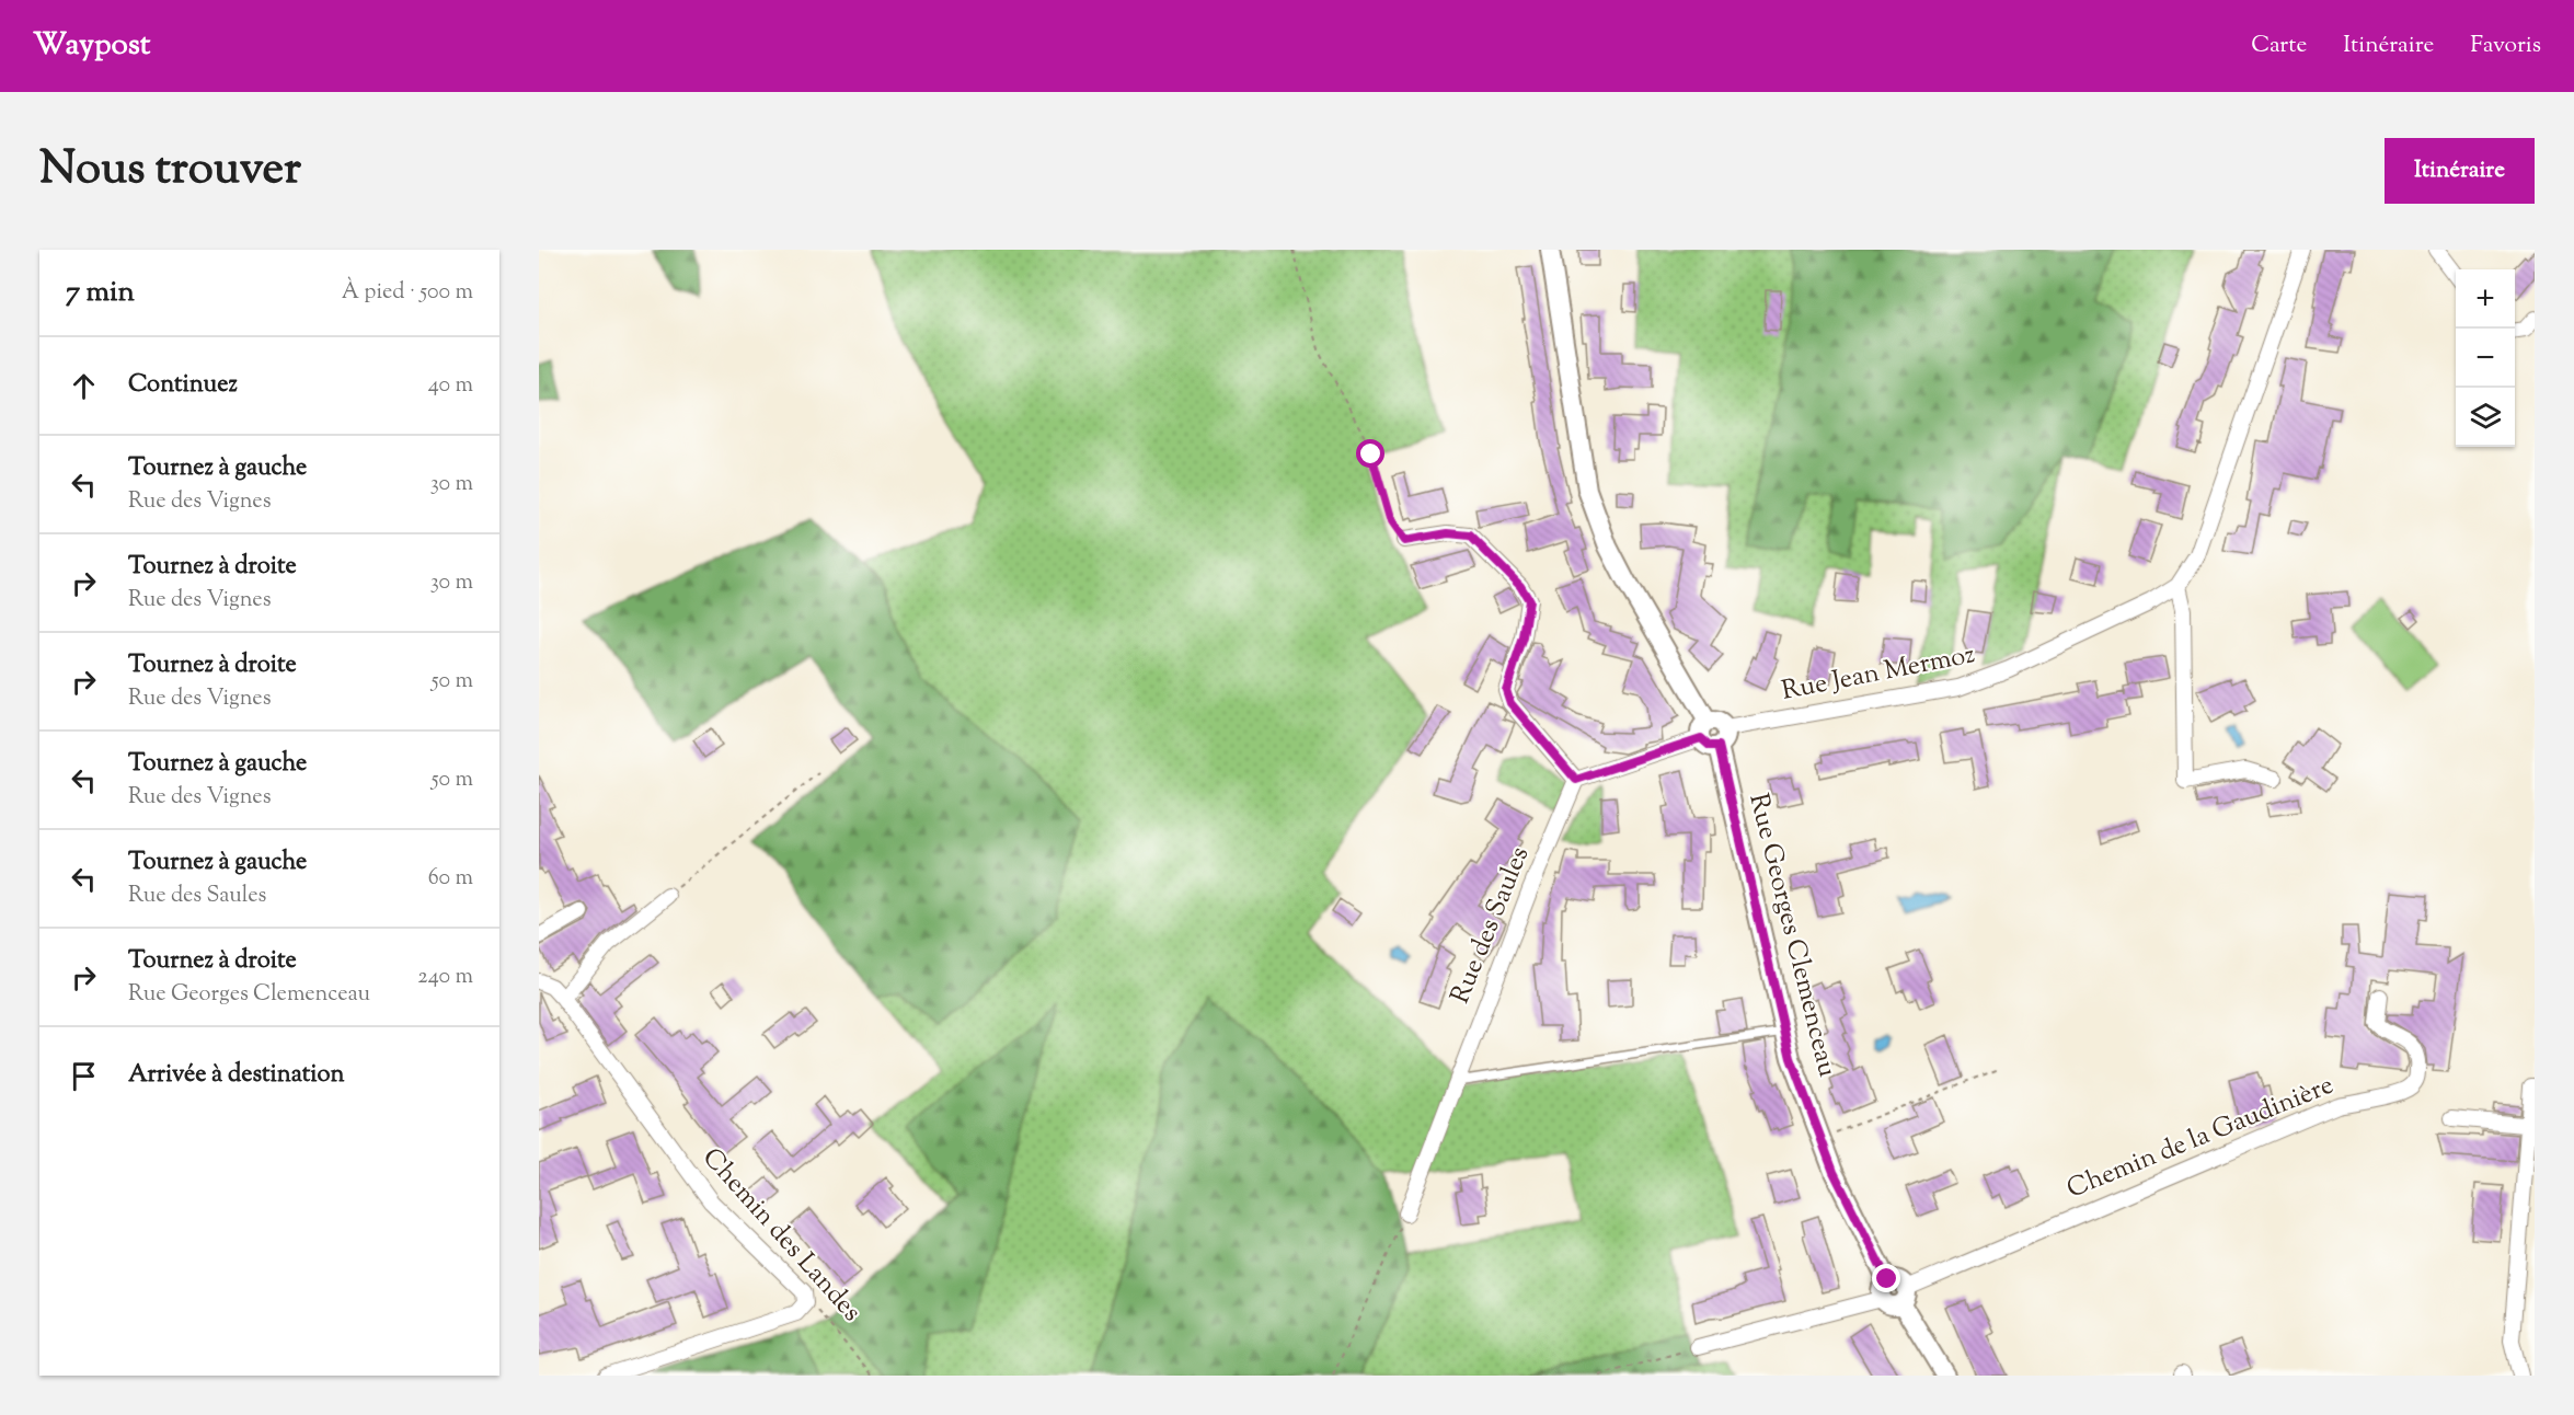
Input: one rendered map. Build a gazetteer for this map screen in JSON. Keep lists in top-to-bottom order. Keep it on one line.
{"streets":{"street":["Rue Jean Mermoz","Rue des Saules","Rue Georges Clemenceau","Chemin de la Gaudinière","Chemin des Landes"]},"crossings":[["Rue Jean Mermoz","Rue Georges Clemenceau"],["Rue Georges Clemenceau","Chemin de la Gaudinière"]],"page":{"header":"Waypost","nav":["Carte","Itinéraire","Favoris"],"title":"Nous trouver","buttons":"Itinéraire","heading":["7 min","À pied · 500 m"],"map_buttons":["+","−"],"list":[["Continuez","40 m"],["Tournez à gauche","Rue des Vignes","30 m"],["Tournez à droite","Rue des Vignes","30 m"],["Tournez à droite","Rue des Vignes","50 m"],["Tournez à gauche","Rue des Vignes","50 m"],["Tournez à gauche","Rue des Saules","60 m"],["Tournez à droite","Rue Georges Clemenceau","240 m"],"Arrivée à destination"]}}
